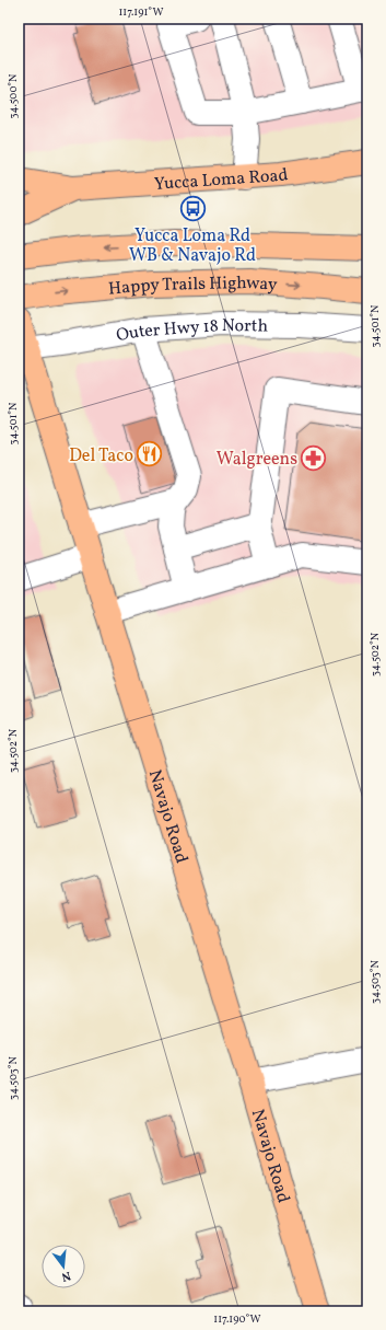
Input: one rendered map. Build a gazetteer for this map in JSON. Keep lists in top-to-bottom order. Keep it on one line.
{"streets":{"main road":["Yucca Loma Road","Happy Trails Highway","Navajo Road"],"street":["Outer Hwy 18 North"]},"crossings":[["Outer Hwy 18 North","Navajo Road"]],"places":{"bus stop":["Yucca Loma Rd WB & Navajo Rd"],"restaurant":["Del Taco"],"pharmacy":["Walgreens"]},"north":"bottom","coordinates":["117.191°W","34.500°N","34.501°N","34.502°N","34.503°N","117.190°W"]}
